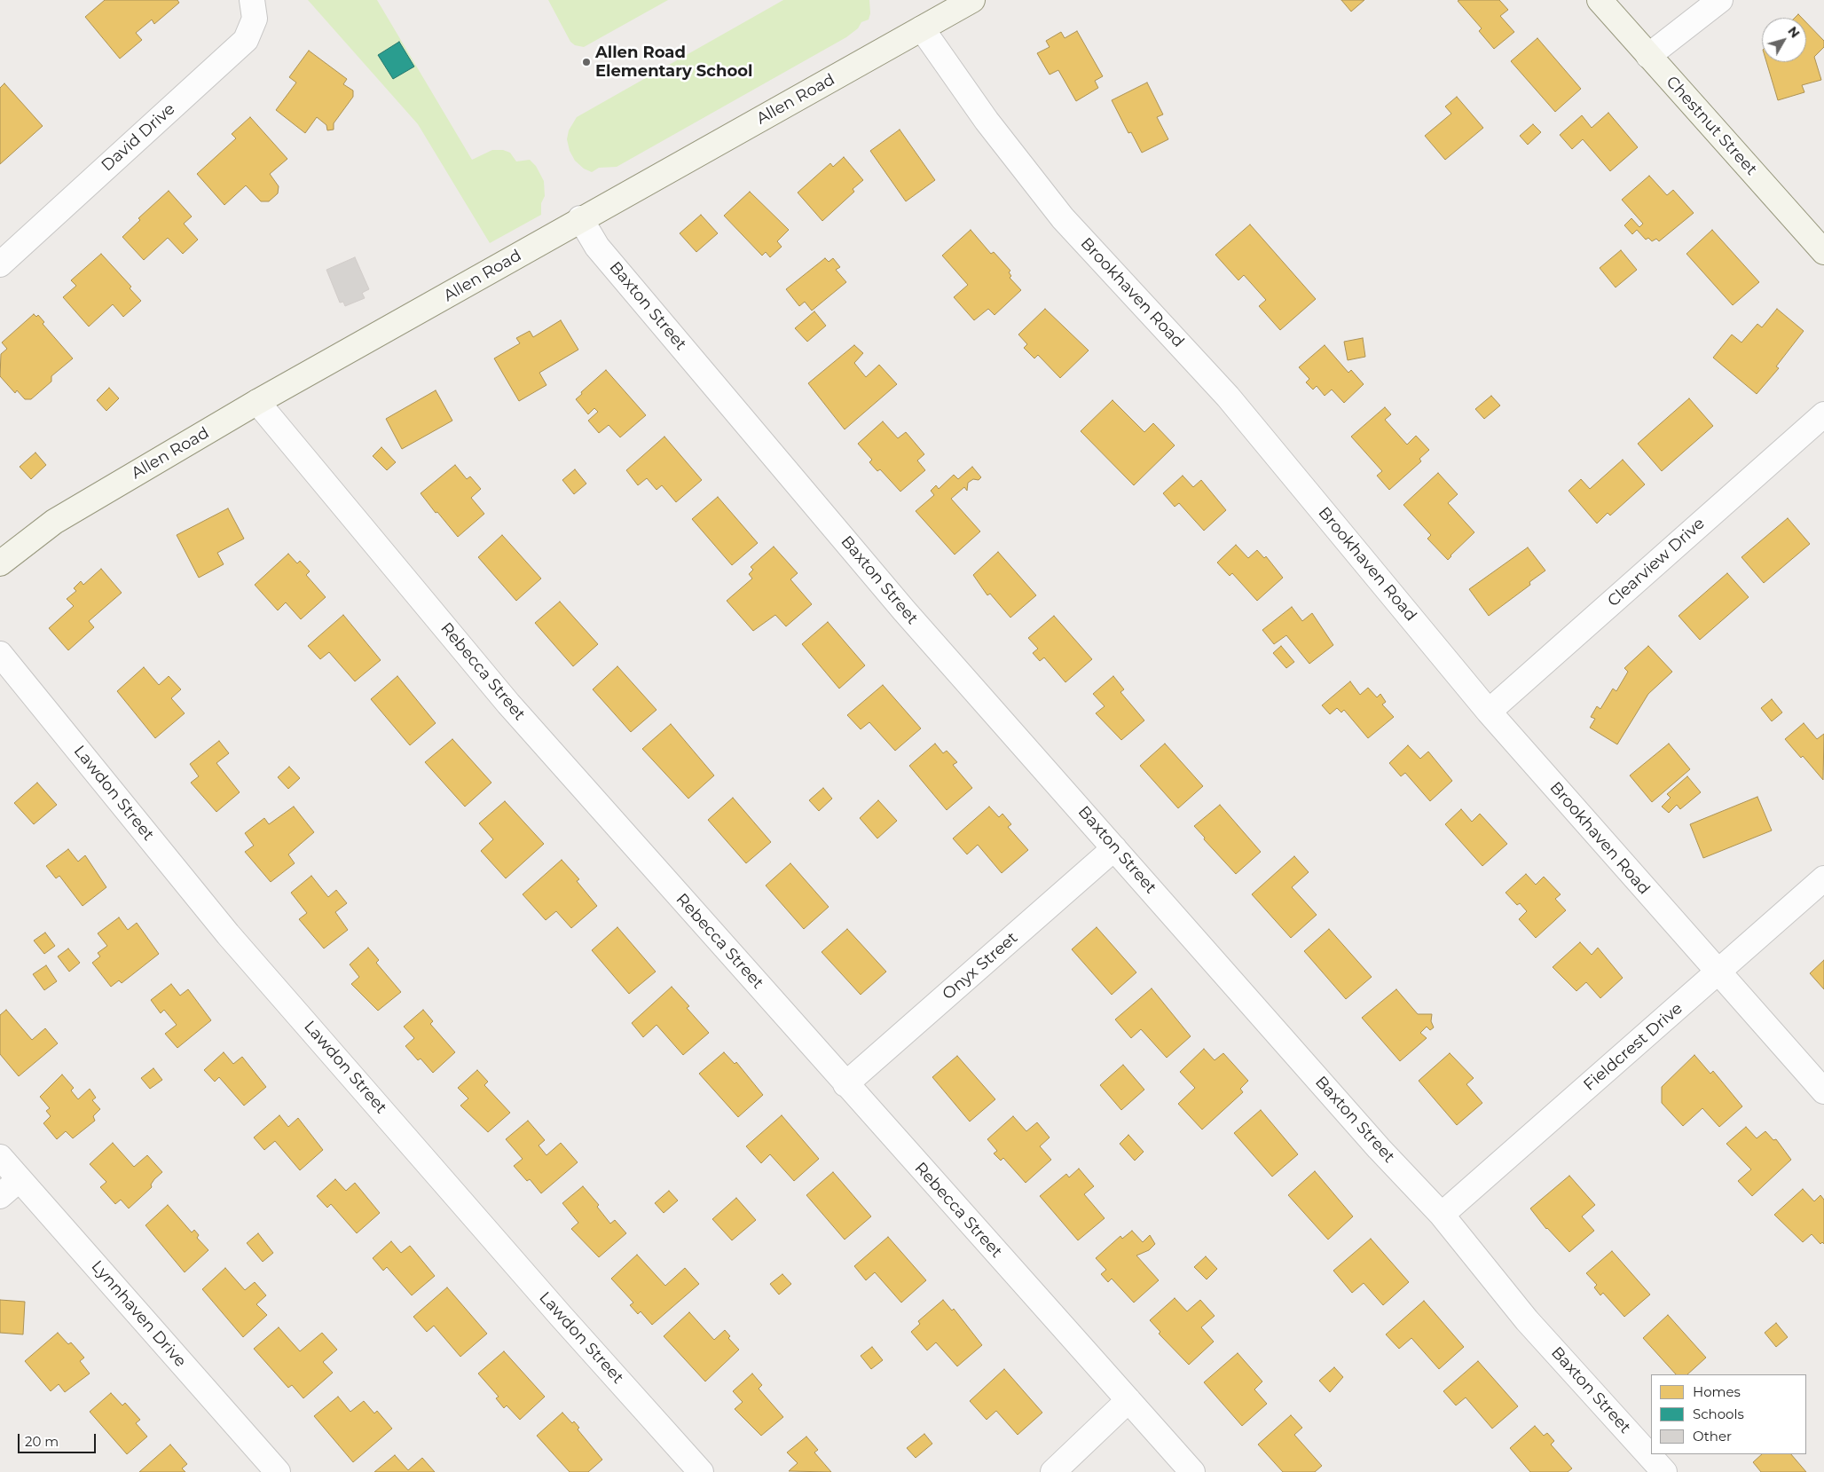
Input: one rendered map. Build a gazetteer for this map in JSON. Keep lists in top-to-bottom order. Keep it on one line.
{"streets":{"street":["Allen Road","Chestnut Street","David Drive","Brookhaven Road","Baxton Street","Clearview Drive","Rebecca Street","Lawdon Street","Onyx Street","Fieldcrest Drive","Lynnhaven Drive"]},"crossings":[["Allen Road","Brookhaven Road"],["Allen Road","Baxton Street"],["Allen Road","Rebecca Street"],["Brookhaven Road","Clearview Drive"],["Brookhaven Road","Fieldcrest Drive"],["Baxton Street","Onyx Street"],["Baxton Street","Fieldcrest Drive"],["Rebecca Street","Onyx Street"]],"places":["Allen Road Elementary School"],"legend":["Homes","Schools","Other"],"scale_bar":"20 m","north":"top right"}
